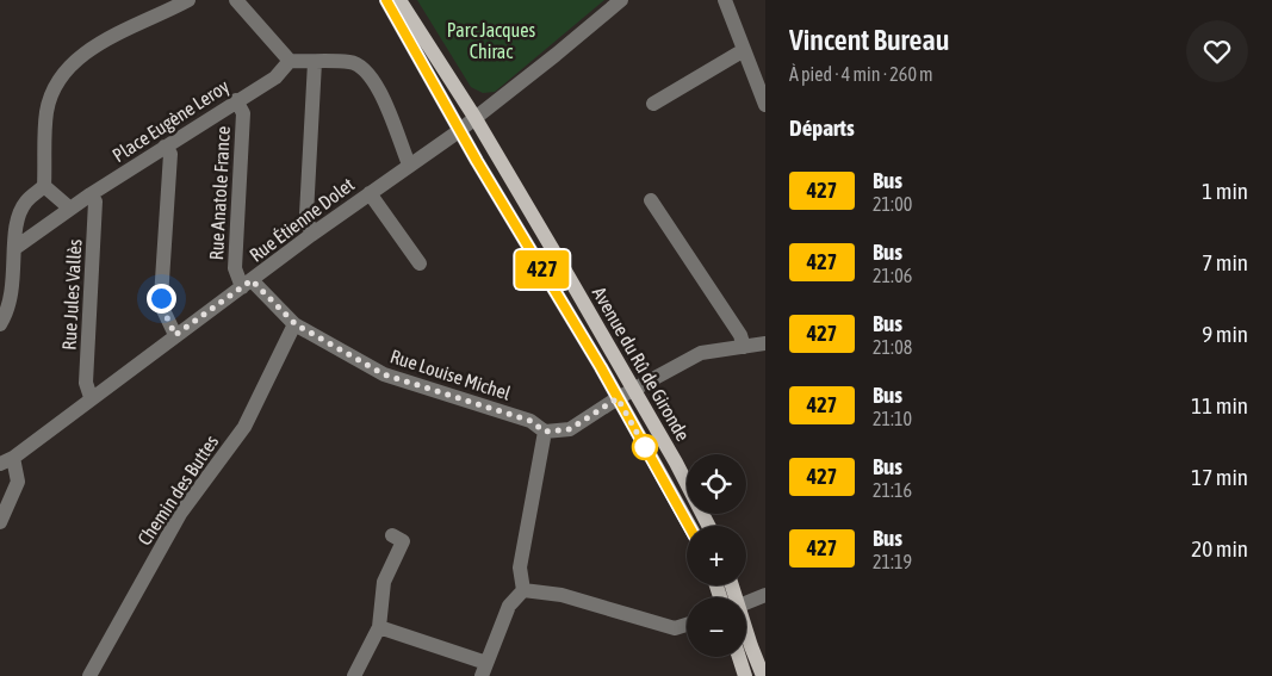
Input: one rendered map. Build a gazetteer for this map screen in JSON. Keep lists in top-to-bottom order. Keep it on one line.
{"streets":{"main road":["Avenue du Rû de Gironde"],"street":["Place Eugène Leroy","Rue Anatole France","Rue Étienne Dolet","Rue Jules Vallès","Rue Louise Michel","Chemin des Buttes"]},"crossings":[["Place Eugène Leroy","Rue Anatole France"],["Place Eugène Leroy","Rue Jules Vallès"],["Rue Anatole France","Rue Étienne Dolet"],["Rue Anatole France","Rue Louise Michel"],["Rue Étienne Dolet","Rue Jules Vallès"],["Rue Étienne Dolet","Avenue du Rû de Gironde"],["Rue Étienne Dolet","Rue Louise Michel"],["Rue Louise Michel","Chemin des Buttes"]],"parks":["Parc Jacques Chirac"],"lines":["bus line 427"],"page":{"on_map":"427","heading":[["Vincent Bureau","À pied · 4 min · 260 m"],"Départs"],"list":[{"mark":"427","name":"Bus","note":"21:00","value":"1 min"},{"mark":"427","name":"Bus","note":"21:06","value":"7 min"},{"mark":"427","name":"Bus","note":"21:08","value":"9 min"},{"mark":"427","name":"Bus","note":"21:10","value":"11 min"},{"mark":"427","name":"Bus","note":"21:16","value":"17 min"},{"mark":"427","name":"Bus","note":"21:19","value":"20 min"}],"map_buttons":["+","−"]}}
